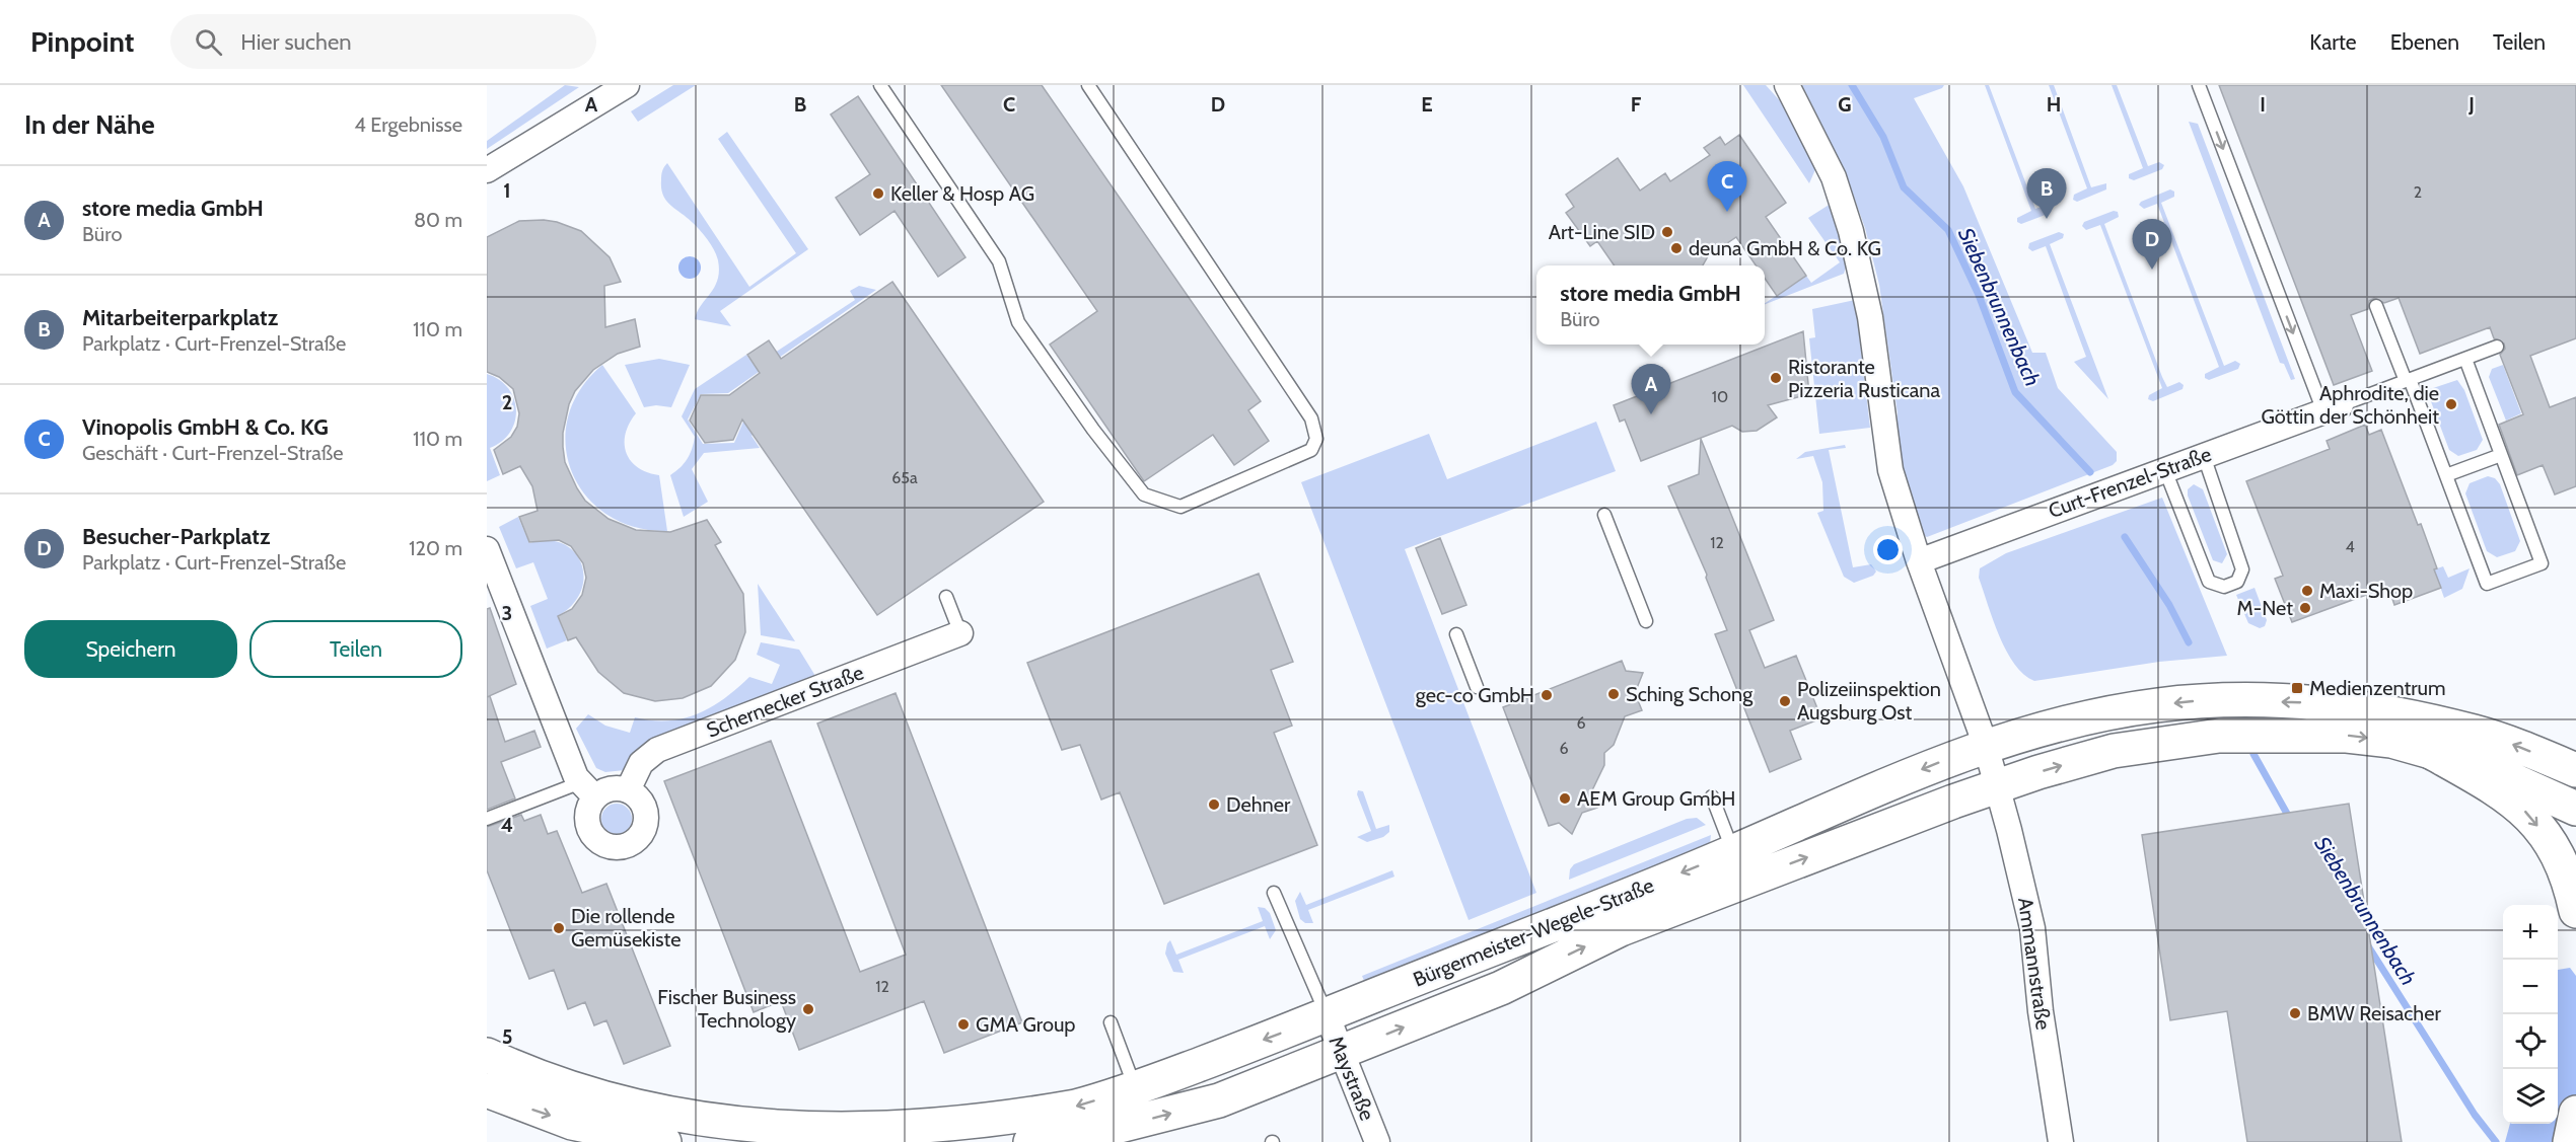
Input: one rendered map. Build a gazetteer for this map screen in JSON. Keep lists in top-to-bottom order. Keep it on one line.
{"streets":{"main road":["Bürgermeister-Wegele-Straße"],"street":["Curt-Frenzel-Straße","Schernecker Straße","Ammannstraße","Maystraße"]},"crossings":[["Bürgermeister-Wegele-Straße","Ammannstraße"],["Bürgermeister-Wegele-Straße","Maystraße"]],"water":["Siebenbrunnenbach"],"places":{"other":["Keller & Hosp AG","Art-Line SID","deuna GmbH & Co. KG","Ristorante Pizzeria Rusticana","Aphrodite, die Göttin der Schönheit","Maxi-Shop","M-Net","Sching Schong","gec-co GmbH","Polizeiinspektion Augsburg Ost","AEM Group GmbH","Dehner","Die rollende Gemüsekiste","Fischer Business Technology","BMW Reisacher","GMA Group"],"transit":["Medienzentrum"]},"house_numbers":["2","10","65a","12","4","6","6","12"],"page":{"header":"Pinpoint","search":"Hier suchen","nav":["Karte","Ebenen","Teilen"],"heading":["In der Nähe","4 Ergebnisse"],"pins":["C","B","D","A"],"list":[{"mark":"A","name":"store media GmbH","note":"Büro","value":"80 m"},{"mark":"B","name":"Mitarbeiterparkplatz","note":"Parkplatz · Curt-Frenzel-Straße","value":"110 m"},{"mark":"C","name":"Vinopolis GmbH & Co. KG","note":"Geschäft · Curt-Frenzel-Straße","value":"110 m"},{"mark":"D","name":"Besucher-Parkplatz","note":"Parkplatz · Curt-Frenzel-Straße","value":"120 m"}],"popup":["store media GmbH","Büro"],"buttons":["Speichern","Teilen"],"map_buttons":["+","−"]},"grid":{"columns":["A","B","C","D","E","F","G","H","I","J"],"rows":["1","2","3","4","5"]}}
